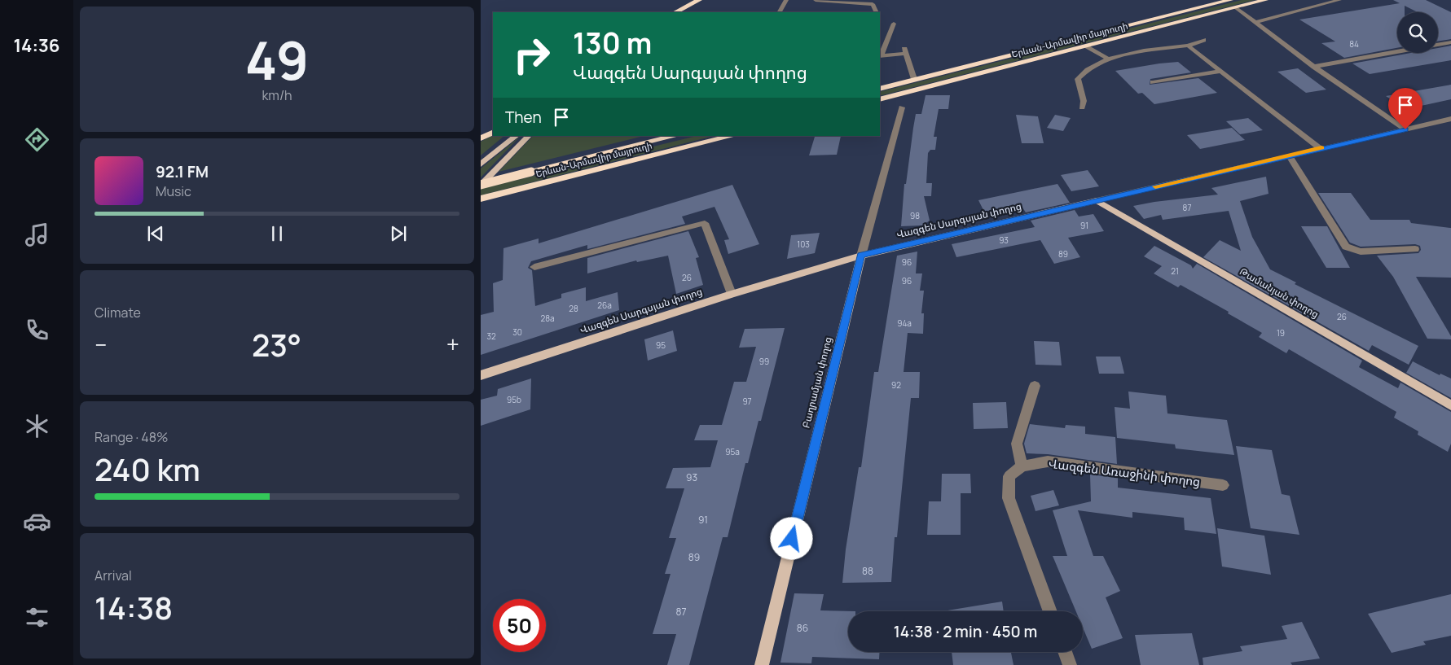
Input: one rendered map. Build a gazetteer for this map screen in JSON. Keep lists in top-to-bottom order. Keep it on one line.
{"streets":{"highway":["Երևան-Արմավիր մայրուղի"],"main road":["Վազգեն Սարգսյան փողոց","Թամանյան փողոց","Բաղրամյան փողոց"],"street":["Վազգեն Առաջինի փողոց"]},"crossings":[["Վազգեն Սարգսյան փողոց","Թամանյան փողոց"],["Վազգեն Սարգսյան փողոց","Բաղրամյան փողոց"]],"house_numbers":["84","87","98","91","93","103","89","96","21","26","96","26a","28","26","28a","94а","30","19","32","95","99","92","95b","97","95а","93","91","89","88","87","86"],"page":{"tabs":"14:36","tile":[["49","km/h"],"Climate",["Range · 48%","240 km"],["Arrival","14:38"]],"turn":["130 m","Վազգեն Սարգսյան փողոց"],"then":"Then","song":["92.1 FM","Music"],"heat":["−","23°","+"],"limit":"50","trip":"14:38 · 2 min · 450 m"}}
